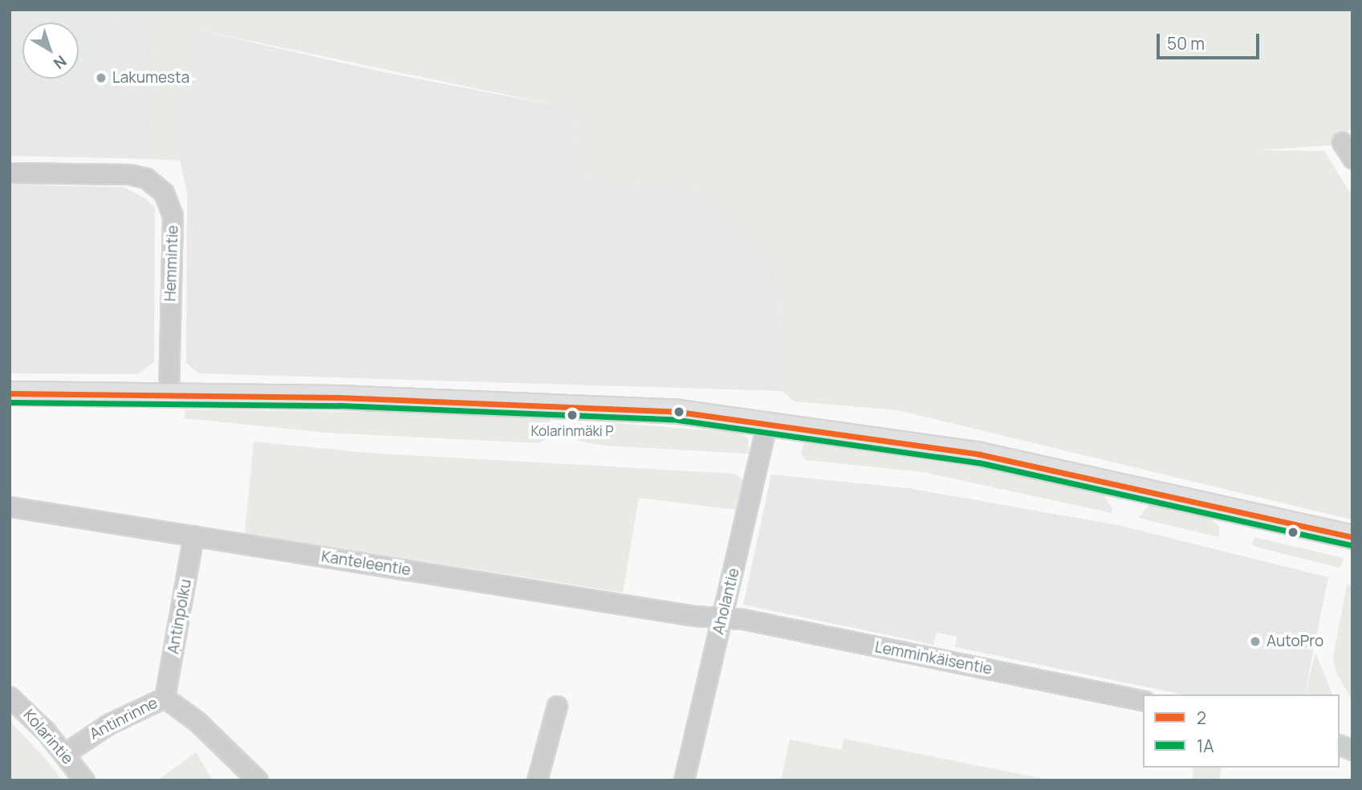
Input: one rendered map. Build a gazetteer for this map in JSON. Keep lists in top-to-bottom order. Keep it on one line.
{"streets":{"street":["Hemmintie","Kanteleentie","Aholantie","Antinpolku","Lemminkäisentie","Antinrinne","Kolarintie"]},"crossings":[["Kanteleentie","Aholantie"],["Kanteleentie","Antinpolku"],["Kanteleentie","Lemminkäisentie"],["Aholantie","Lemminkäisentie"],["Antinpolku","Antinrinne"],["Antinrinne","Kolarintie"]],"places":["Lakumesta","Kolarinmäki P","AutoPro"],"lines":["transit line 2","transit line 1A"],"legend":["2","1A"],"scale_bar":"50 m","north":"bottom right"}
